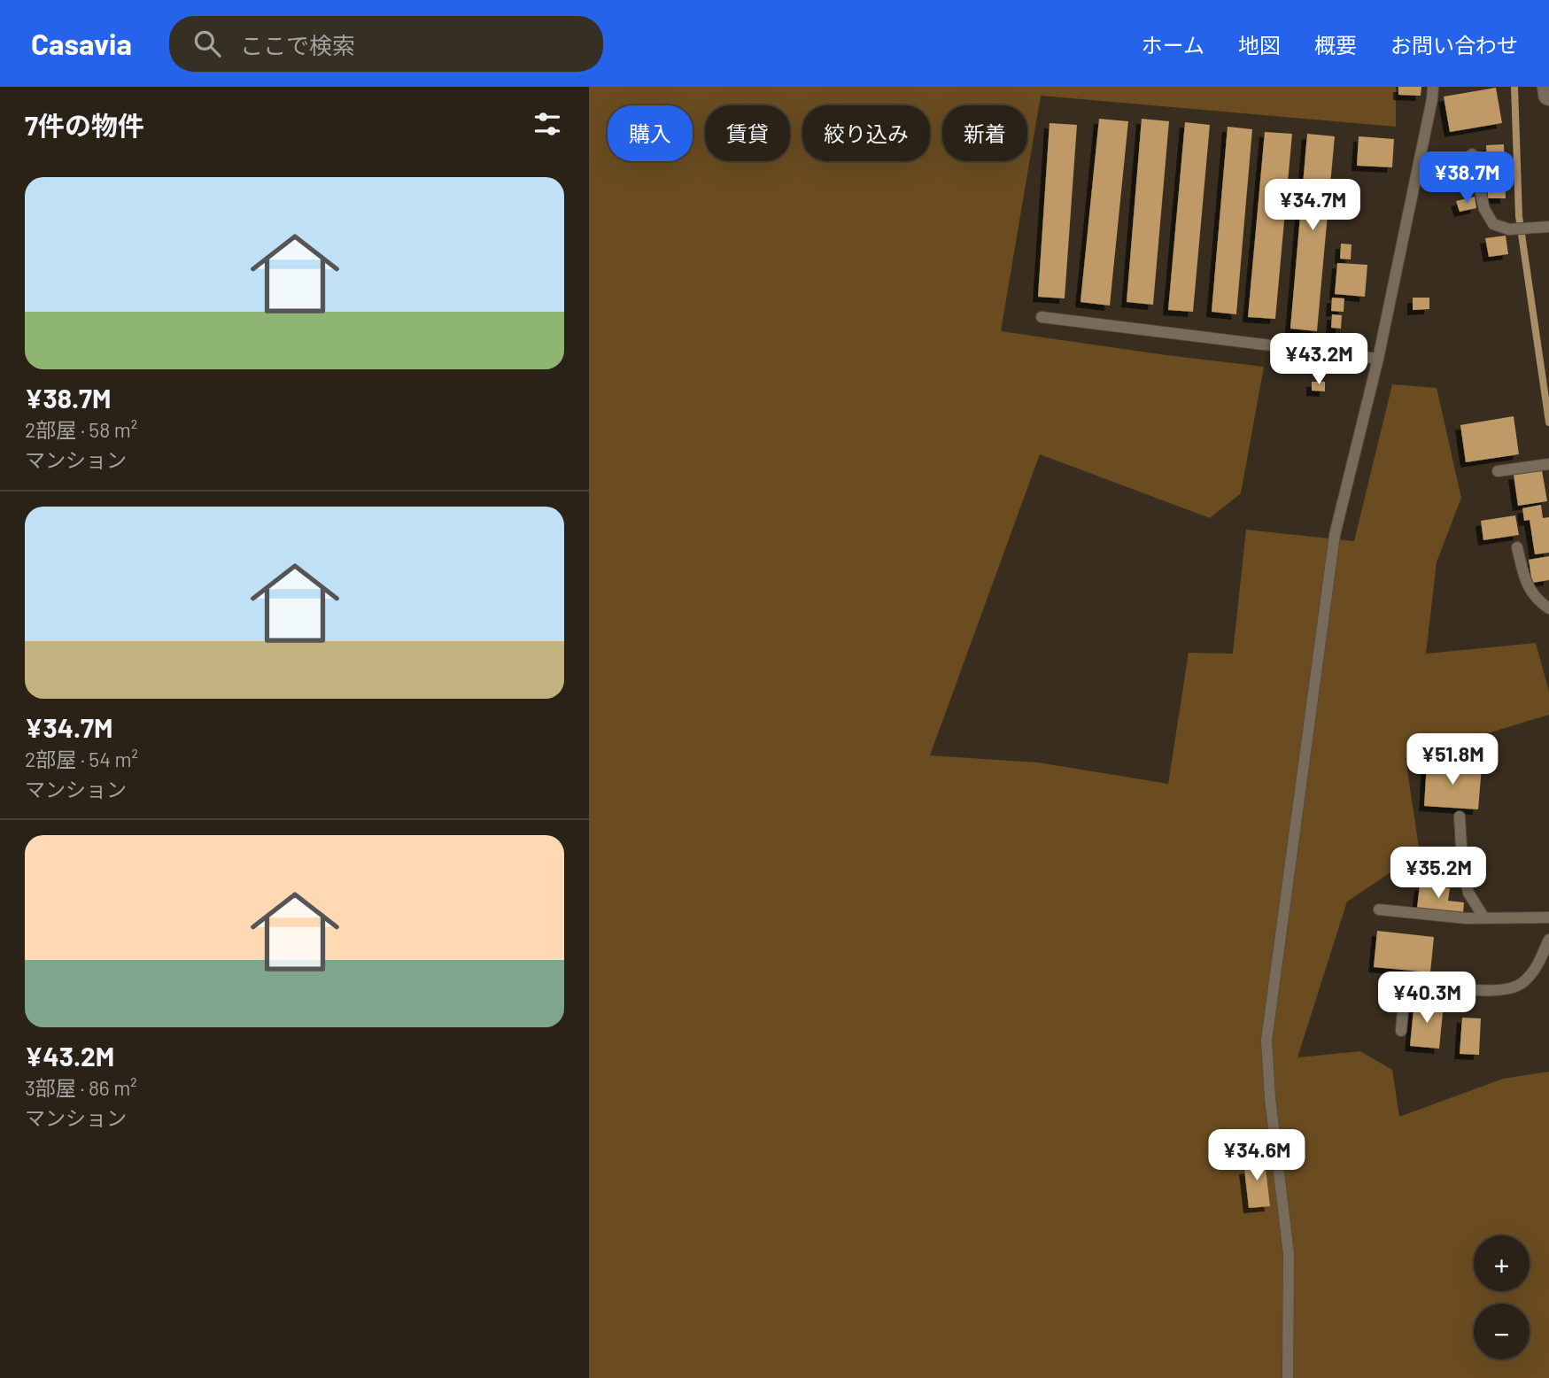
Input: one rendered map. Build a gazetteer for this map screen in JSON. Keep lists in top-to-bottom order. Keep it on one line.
{"page":{"header":"Casavia","search":"ここで検索","nav":["ホーム","地図","概要","お問い合わせ"],"heading":"7件の物件","chip":["購入","賃貸","絞り込み","新着"],"price":["¥38.7M","¥34.7M","¥43.2M","¥51.8M","¥35.2M","¥40.3M","¥34.6M"],"list":[{"name":"¥38.7M","note":"2部屋 · 58 m² · マンション"},{"name":"¥34.7M","note":"2部屋 · 54 m² · マンション"},{"name":"¥43.2M","note":"3部屋 · 86 m² · マンション"}],"map_buttons":["+","−"]}}
